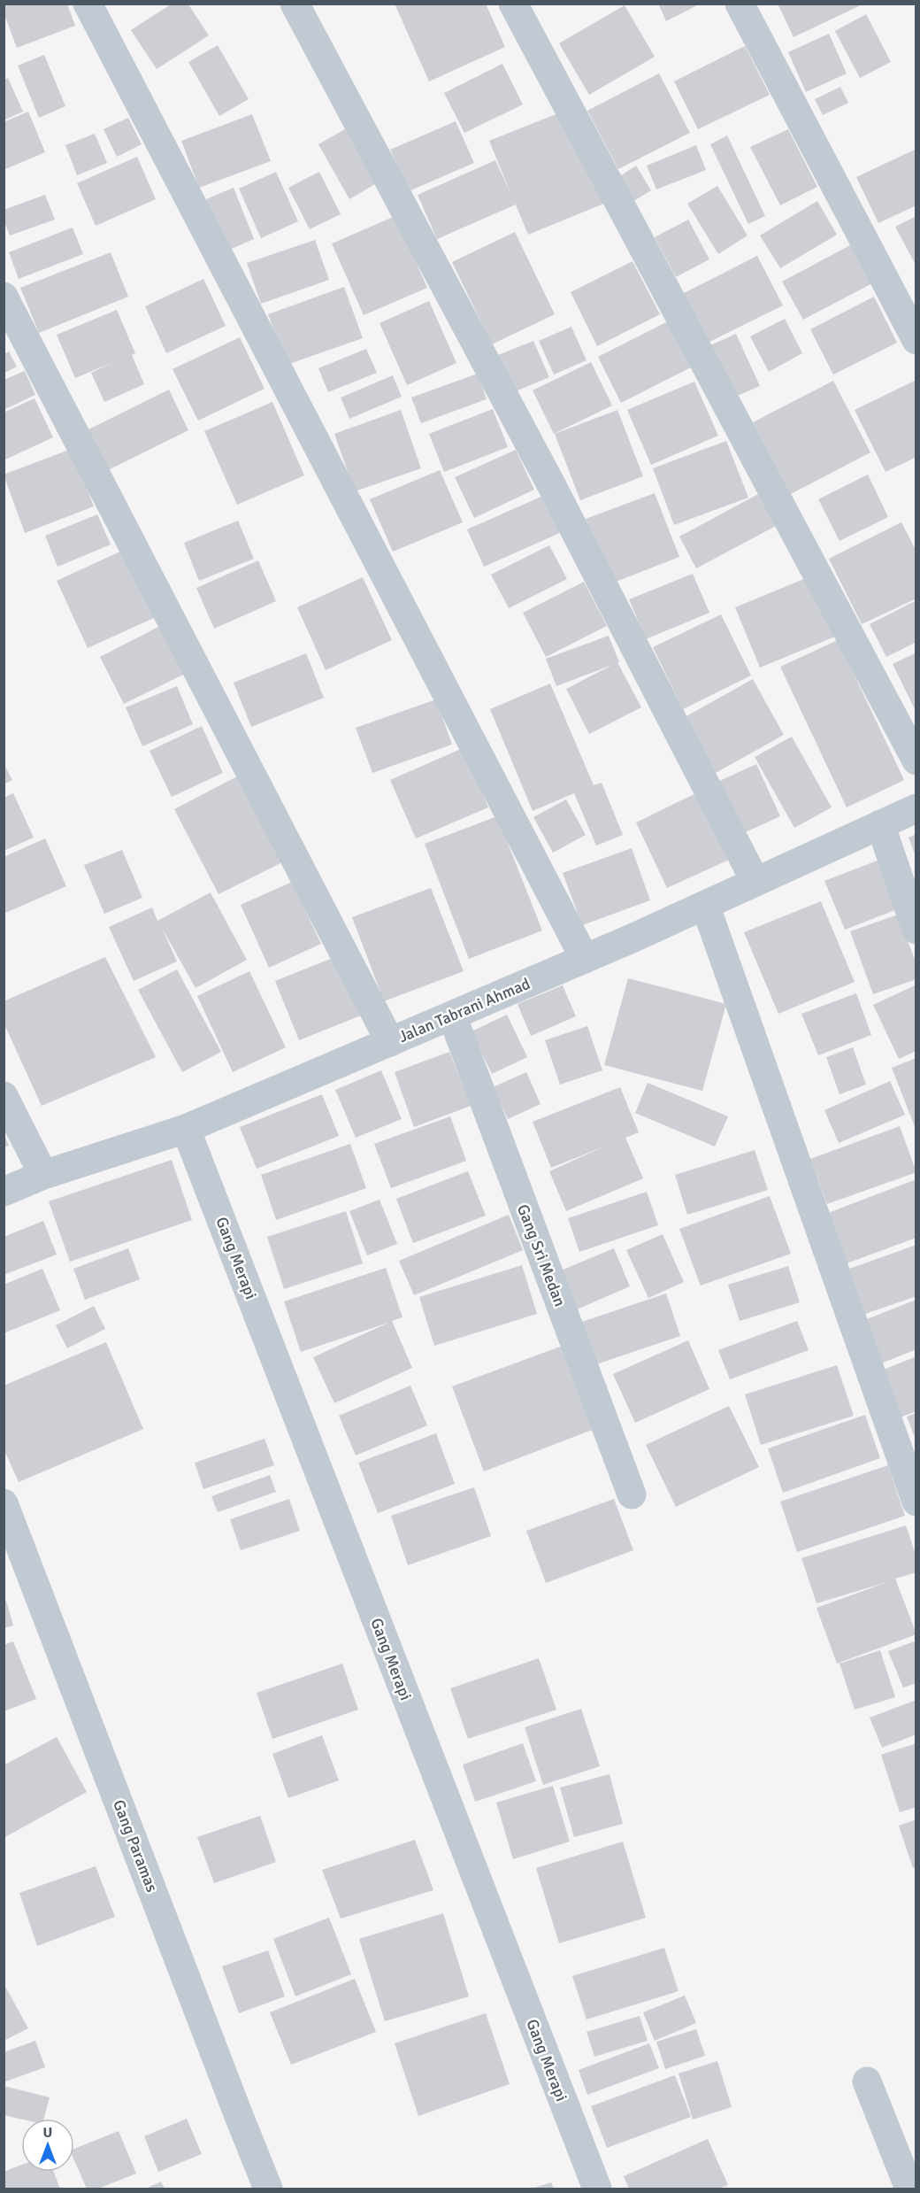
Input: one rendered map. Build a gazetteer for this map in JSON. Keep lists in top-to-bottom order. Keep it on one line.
{"streets":{"street":["Jalan Tabrani Ahmad","Gang Sri Medan","Gang Merapi","Gang Paramas"]},"crossings":[["Jalan Tabrani Ahmad","Gang Sri Medan"],["Jalan Tabrani Ahmad","Gang Merapi"]],"north":"top"}
